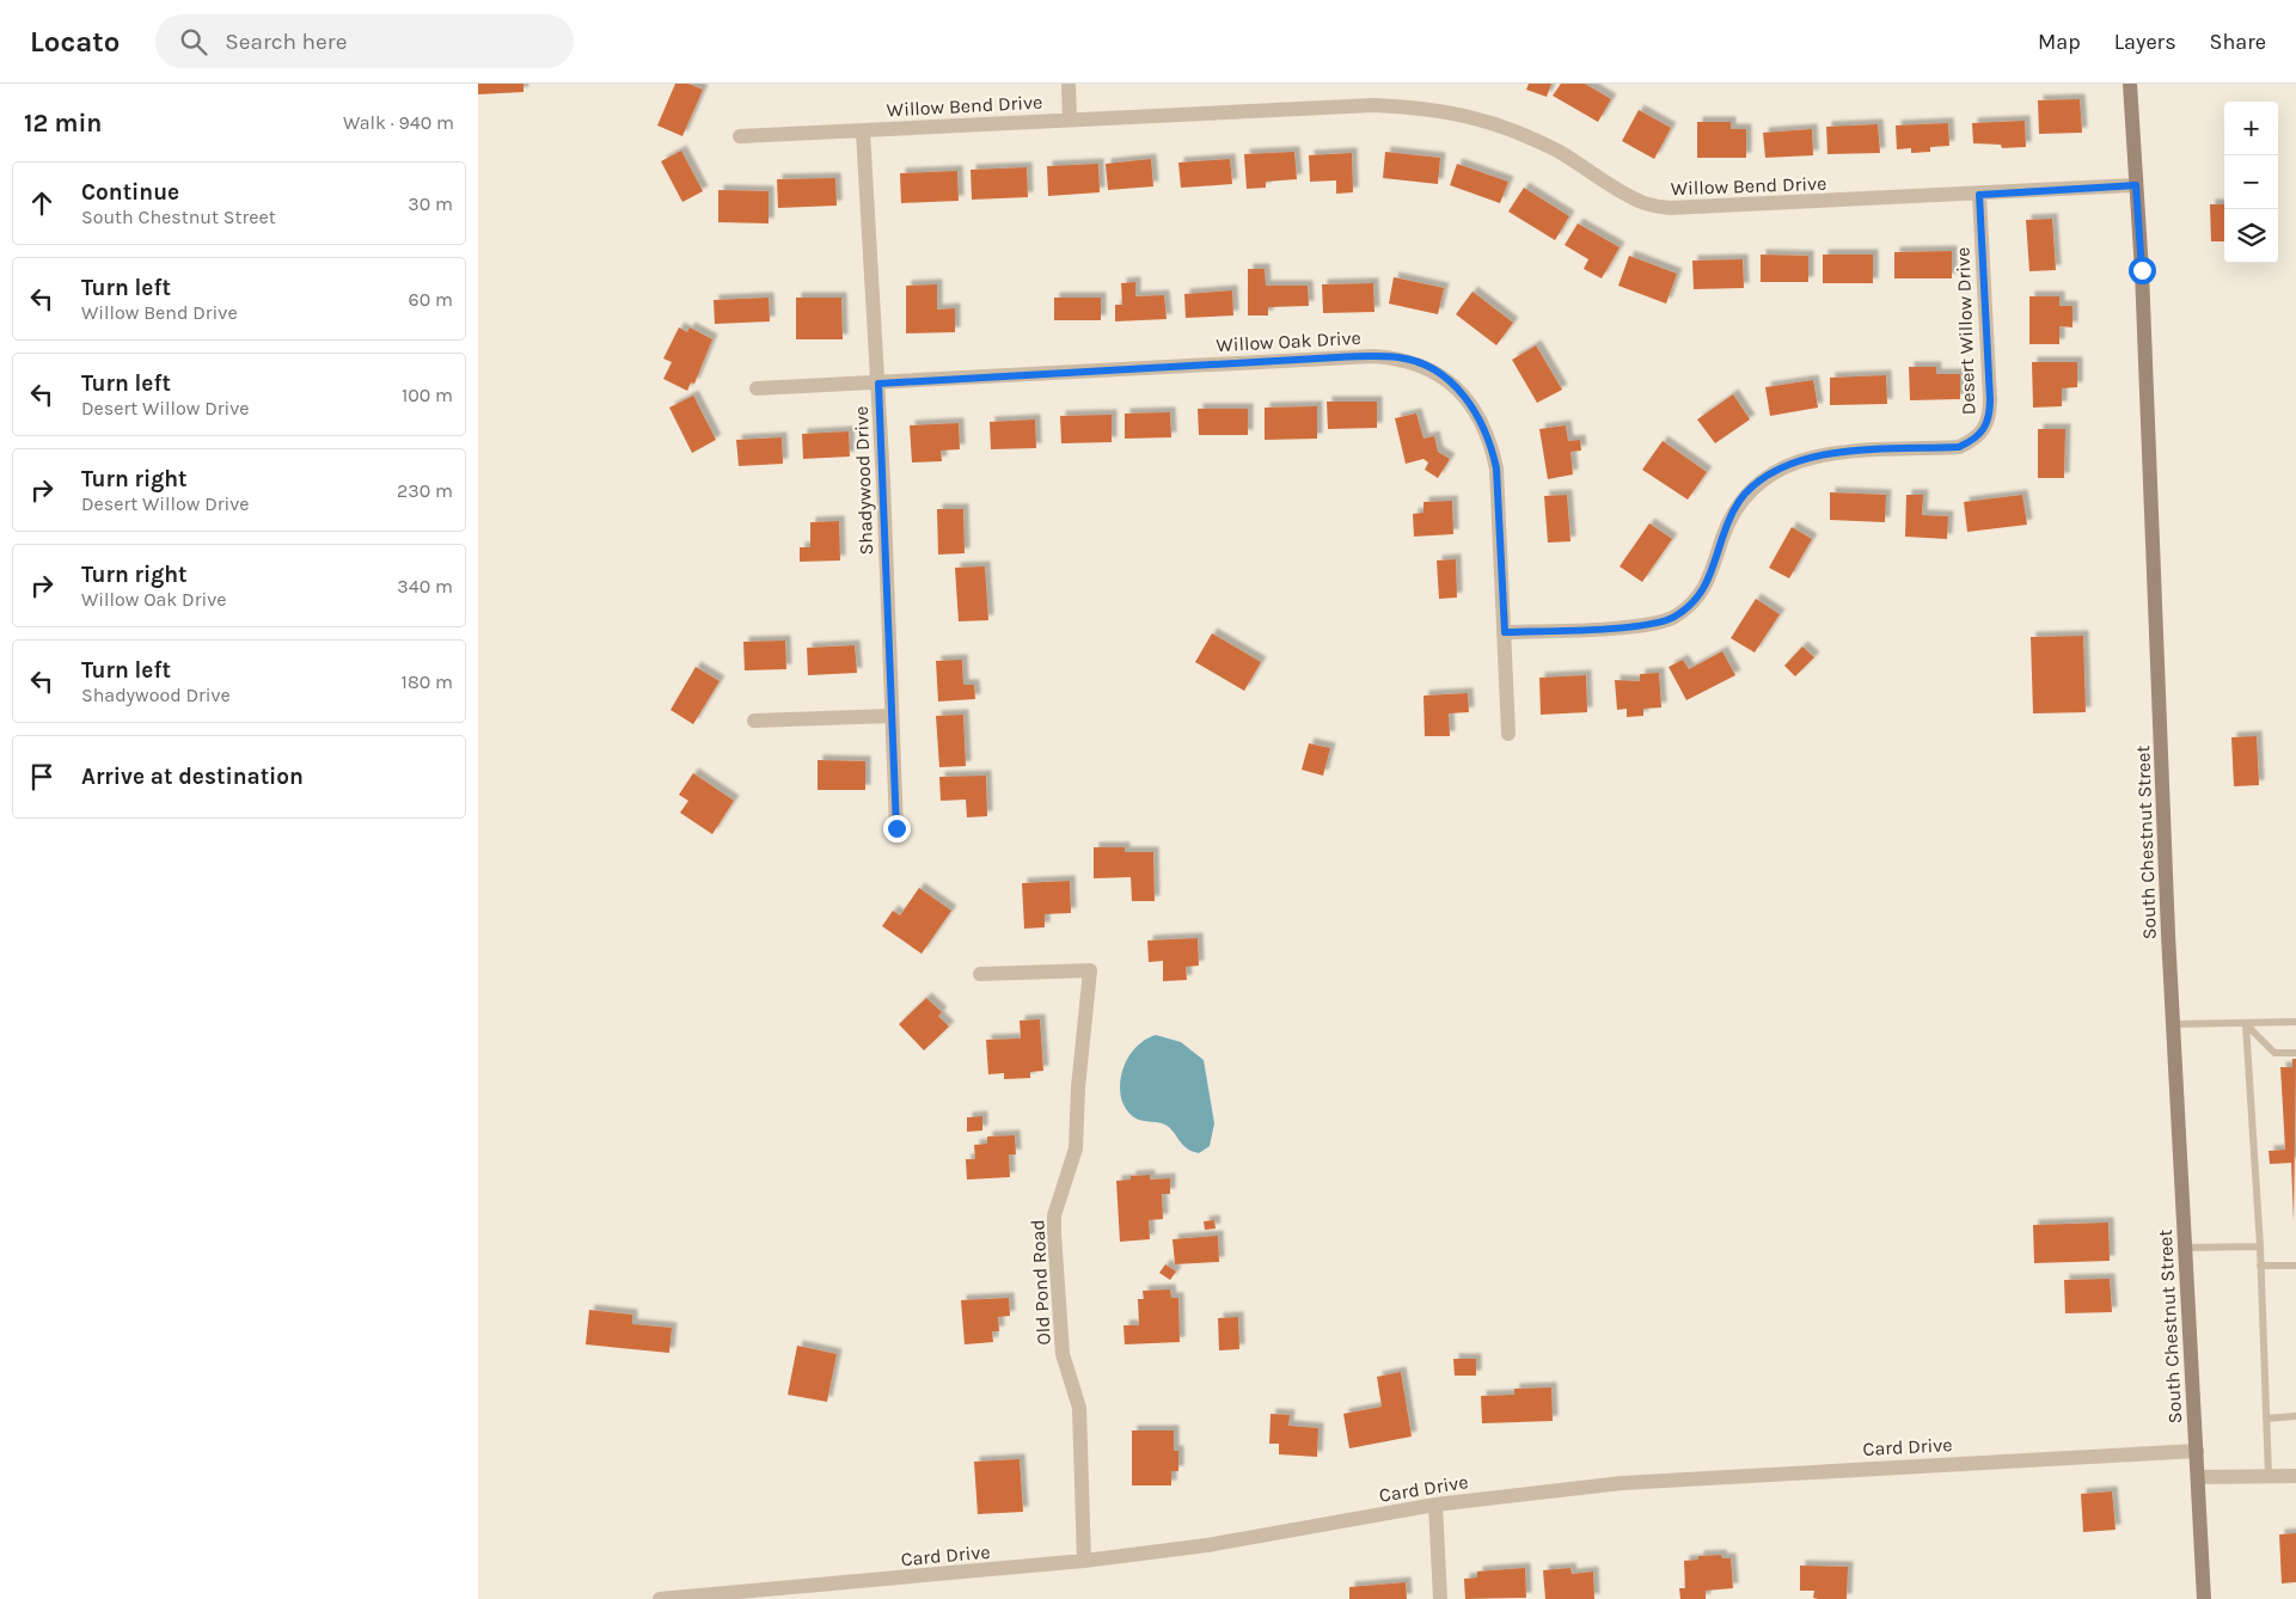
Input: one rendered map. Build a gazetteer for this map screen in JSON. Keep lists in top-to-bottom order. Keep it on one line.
{"streets":{"main road":["South Chestnut Street"],"street":["Willow Bend Drive","Desert Willow Drive","Willow Oak Drive","Shadywood Drive","Old Pond Road","Card Drive"]},"crossings":[["Willow Bend Drive","Desert Willow Drive"],["Willow Bend Drive","Shadywood Drive"],["Willow Bend Drive","South Chestnut Street"],["Desert Willow Drive","Willow Oak Drive"],["Willow Oak Drive","Shadywood Drive"],["South Chestnut Street","Card Drive"],["Old Pond Road","Card Drive"]],"page":{"header":"Locato","search":"Search here","nav":["Map","Layers","Share"],"heading":["12 min","Walk · 940 m"],"map_buttons":["+","−"],"list":[["Continue","South Chestnut Street","30 m"],["Turn left","Willow Bend Drive","60 m"],["Turn left","Desert Willow Drive","100 m"],["Turn right","Desert Willow Drive","230 m"],["Turn right","Willow Oak Drive","340 m"],["Turn left","Shadywood Drive","180 m"],"Arrive at destination"]}}
